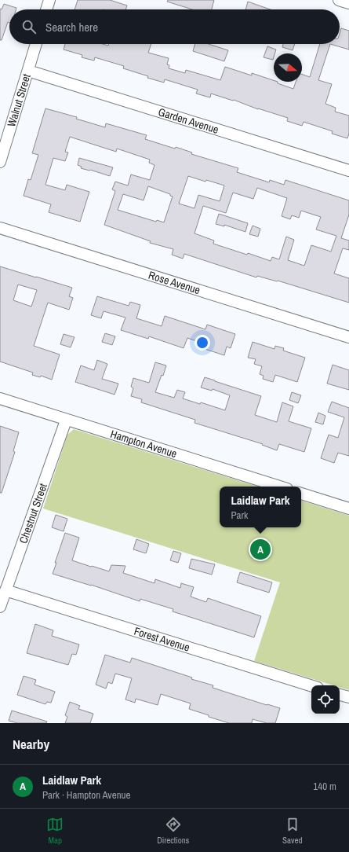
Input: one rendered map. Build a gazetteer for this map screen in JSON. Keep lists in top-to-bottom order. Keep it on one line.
{"streets":{"street":["Walnut Street","Garden Avenue","Rose Avenue","Hampton Avenue","Chestnut Street","Forest Avenue"]},"crossings":[["Walnut Street","Garden Avenue"],["Hampton Avenue","Chestnut Street"],["Chestnut Street","Forest Avenue"]],"north":"right","page":{"search":"Search here","popup":["Laidlaw Park","Park"],"pins":"A","heading":"Nearby","list":[{"mark":"A","name":"Laidlaw Park","note":"Park · Hampton Avenue","value":"140 m"}],"nav":["Map","Directions","Saved"]}}
